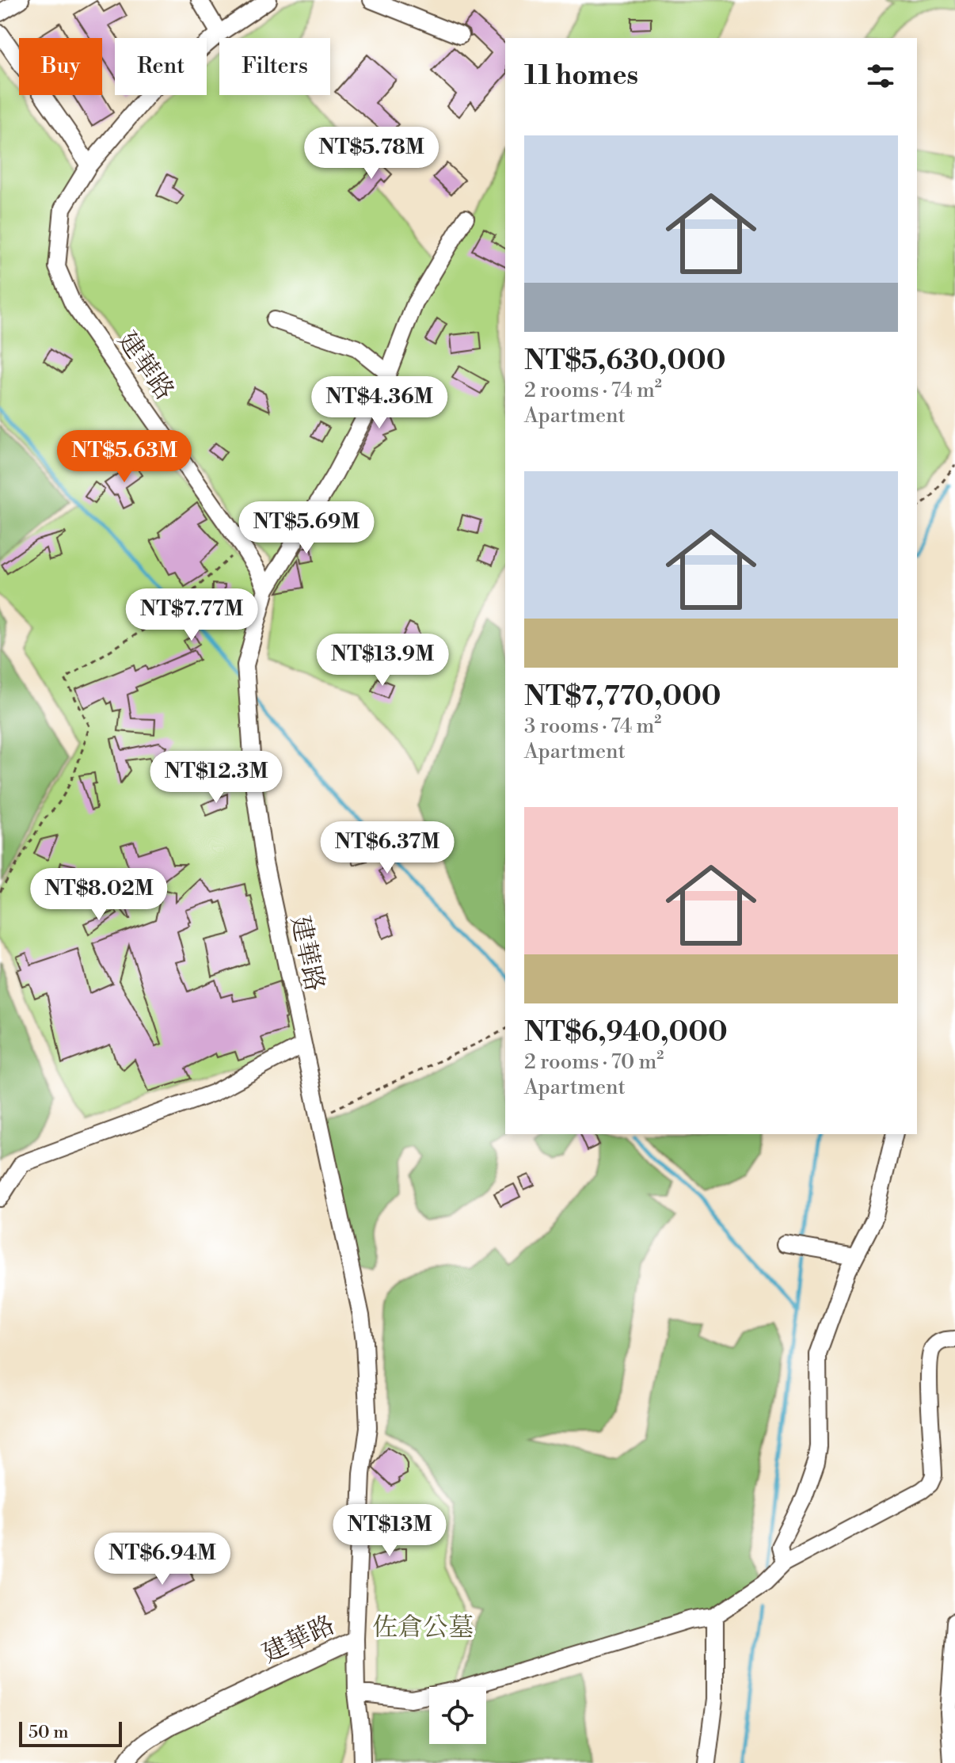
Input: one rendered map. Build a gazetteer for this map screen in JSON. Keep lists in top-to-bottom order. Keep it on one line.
{"streets":{"street":["建華路"]},"parks":["佐倉公墓"],"scale_bar":"50 m","page":{"chip":["Buy","Rent","Filters"],"heading":"11 homes","list":[{"name":"NT$5,630,000","note":"2 rooms · 74 m² · Apartment"},{"name":"NT$7,770,000","note":"3 rooms · 74 m² · Apartment"},{"name":"NT$6,940,000","note":"2 rooms · 70 m² · Apartment"}],"price":["NT$5.78M","NT$4.36M","NT$5.63M","NT$5.69M","NT$7.77M","NT$13.9M","NT$12.3M","NT$6.37M","NT$8.02M","NT$13M","NT$6.94M"],"scale":"50 m"}}
